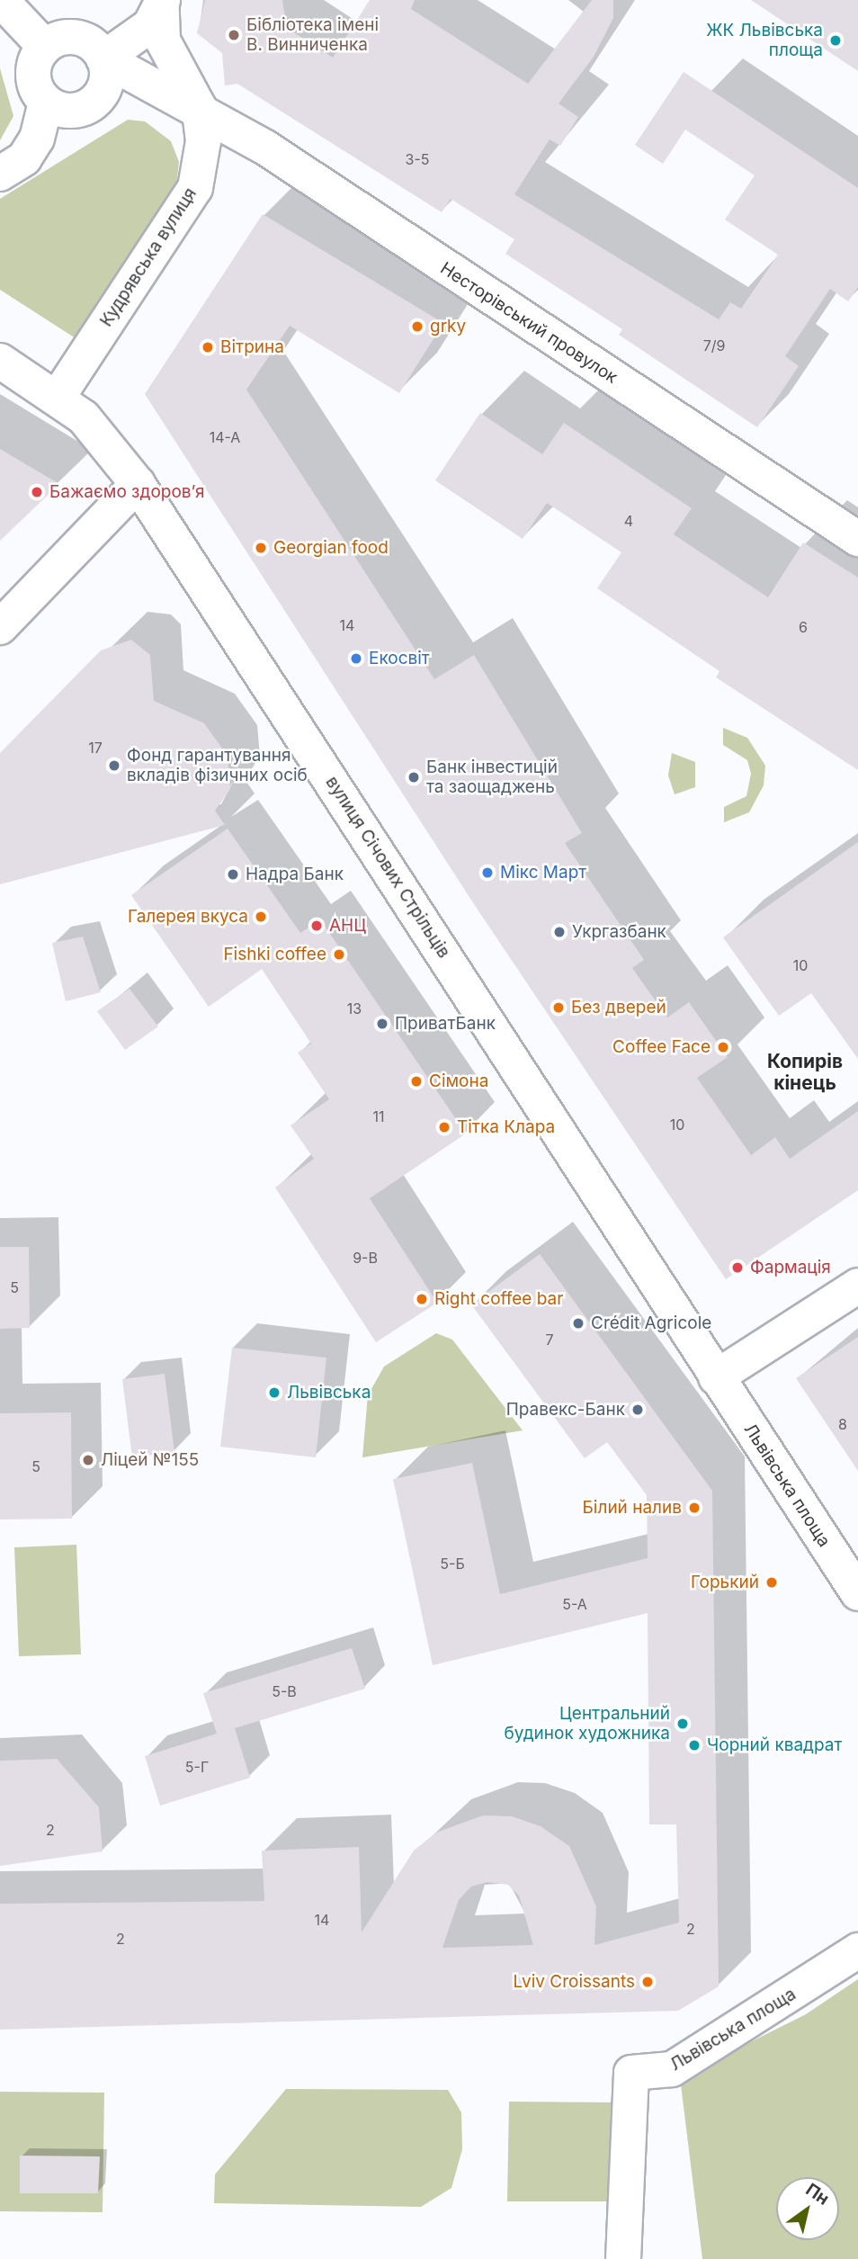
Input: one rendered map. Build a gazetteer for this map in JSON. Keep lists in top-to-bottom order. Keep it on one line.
{"streets":{"street":["Кудрявська вулиця","Несторівський провулок","вулиця Січових Стрільців","Львівська площа"]},"crossings":[["Кудрявська вулиця","Несторівський провулок"],["Кудрявська вулиця","вулиця Січових Стрільців"],["вулиця Січових Стрільців","Львівська площа"]],"districts":["Копирів кінець"],"places":["Бібліотека імені В. Винниченка","ЖК Львівська площа","grky","Вітрина","Бажаємо здоровʼя","Georgian food","Екосвіт","Фонд гарантування вкладів фізичних осіб","Банк інвестицій та заощаджень","Мікс Март","Надра Банк","Галерея вкуса","АНЦ","Укргазбанк","Fishki coffee","Без дверей","ПриватБанк","Coffee Face","Сімона","Тітка Клара","Фармація","Right coffee bar","Crédit Agricole","Львівська","Правекс-Банк","Ліцей №155","Білий налив","Горький","Центральний будинок художника","Чорний квадрат","Lviv Croissants"],"house_numbers":["3-5","7/9","14-А","4","14","6","17","10","13","11","10","9-В","5","7","8","5","5-Б","5-А","5-В","5-Г","2","14","2","2"],"north":"top right"}
